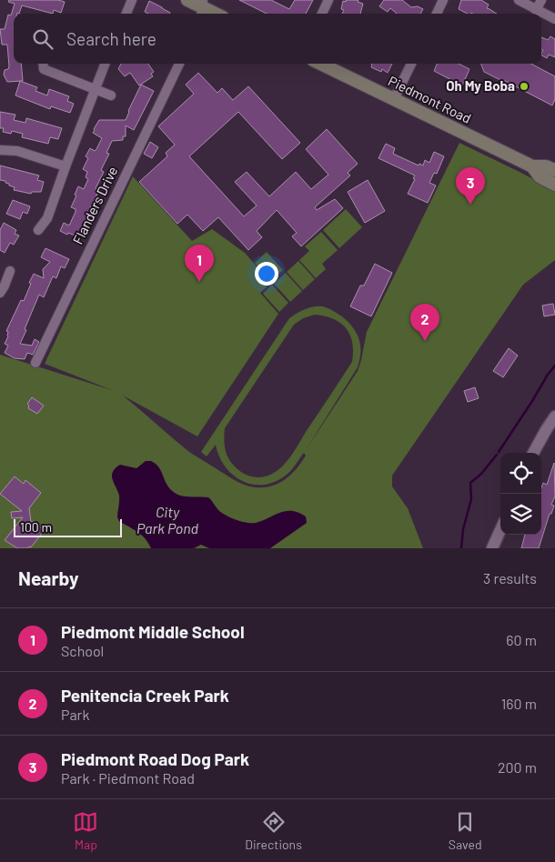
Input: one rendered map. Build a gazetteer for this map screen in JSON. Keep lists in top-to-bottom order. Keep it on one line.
{"streets":{"main road":["Piedmont Road"],"street":["Flanders Drive"]},"water":["City Park Pond"],"places":["Oh My Boba"],"scale_bar":"100 m","page":{"search":"Search here","pins":["3","1","2"],"scale":"100 m","heading":["Nearby","3 results"],"list":[{"mark":"1","name":"Piedmont Middle School","note":"School","value":"60 m"},{"mark":"2","name":"Penitencia Creek Park","note":"Park","value":"160 m"},{"mark":"3","name":"Piedmont Road Dog Park","note":"Park · Piedmont Road","value":"200 m"}],"nav":["Map","Directions","Saved"]}}
